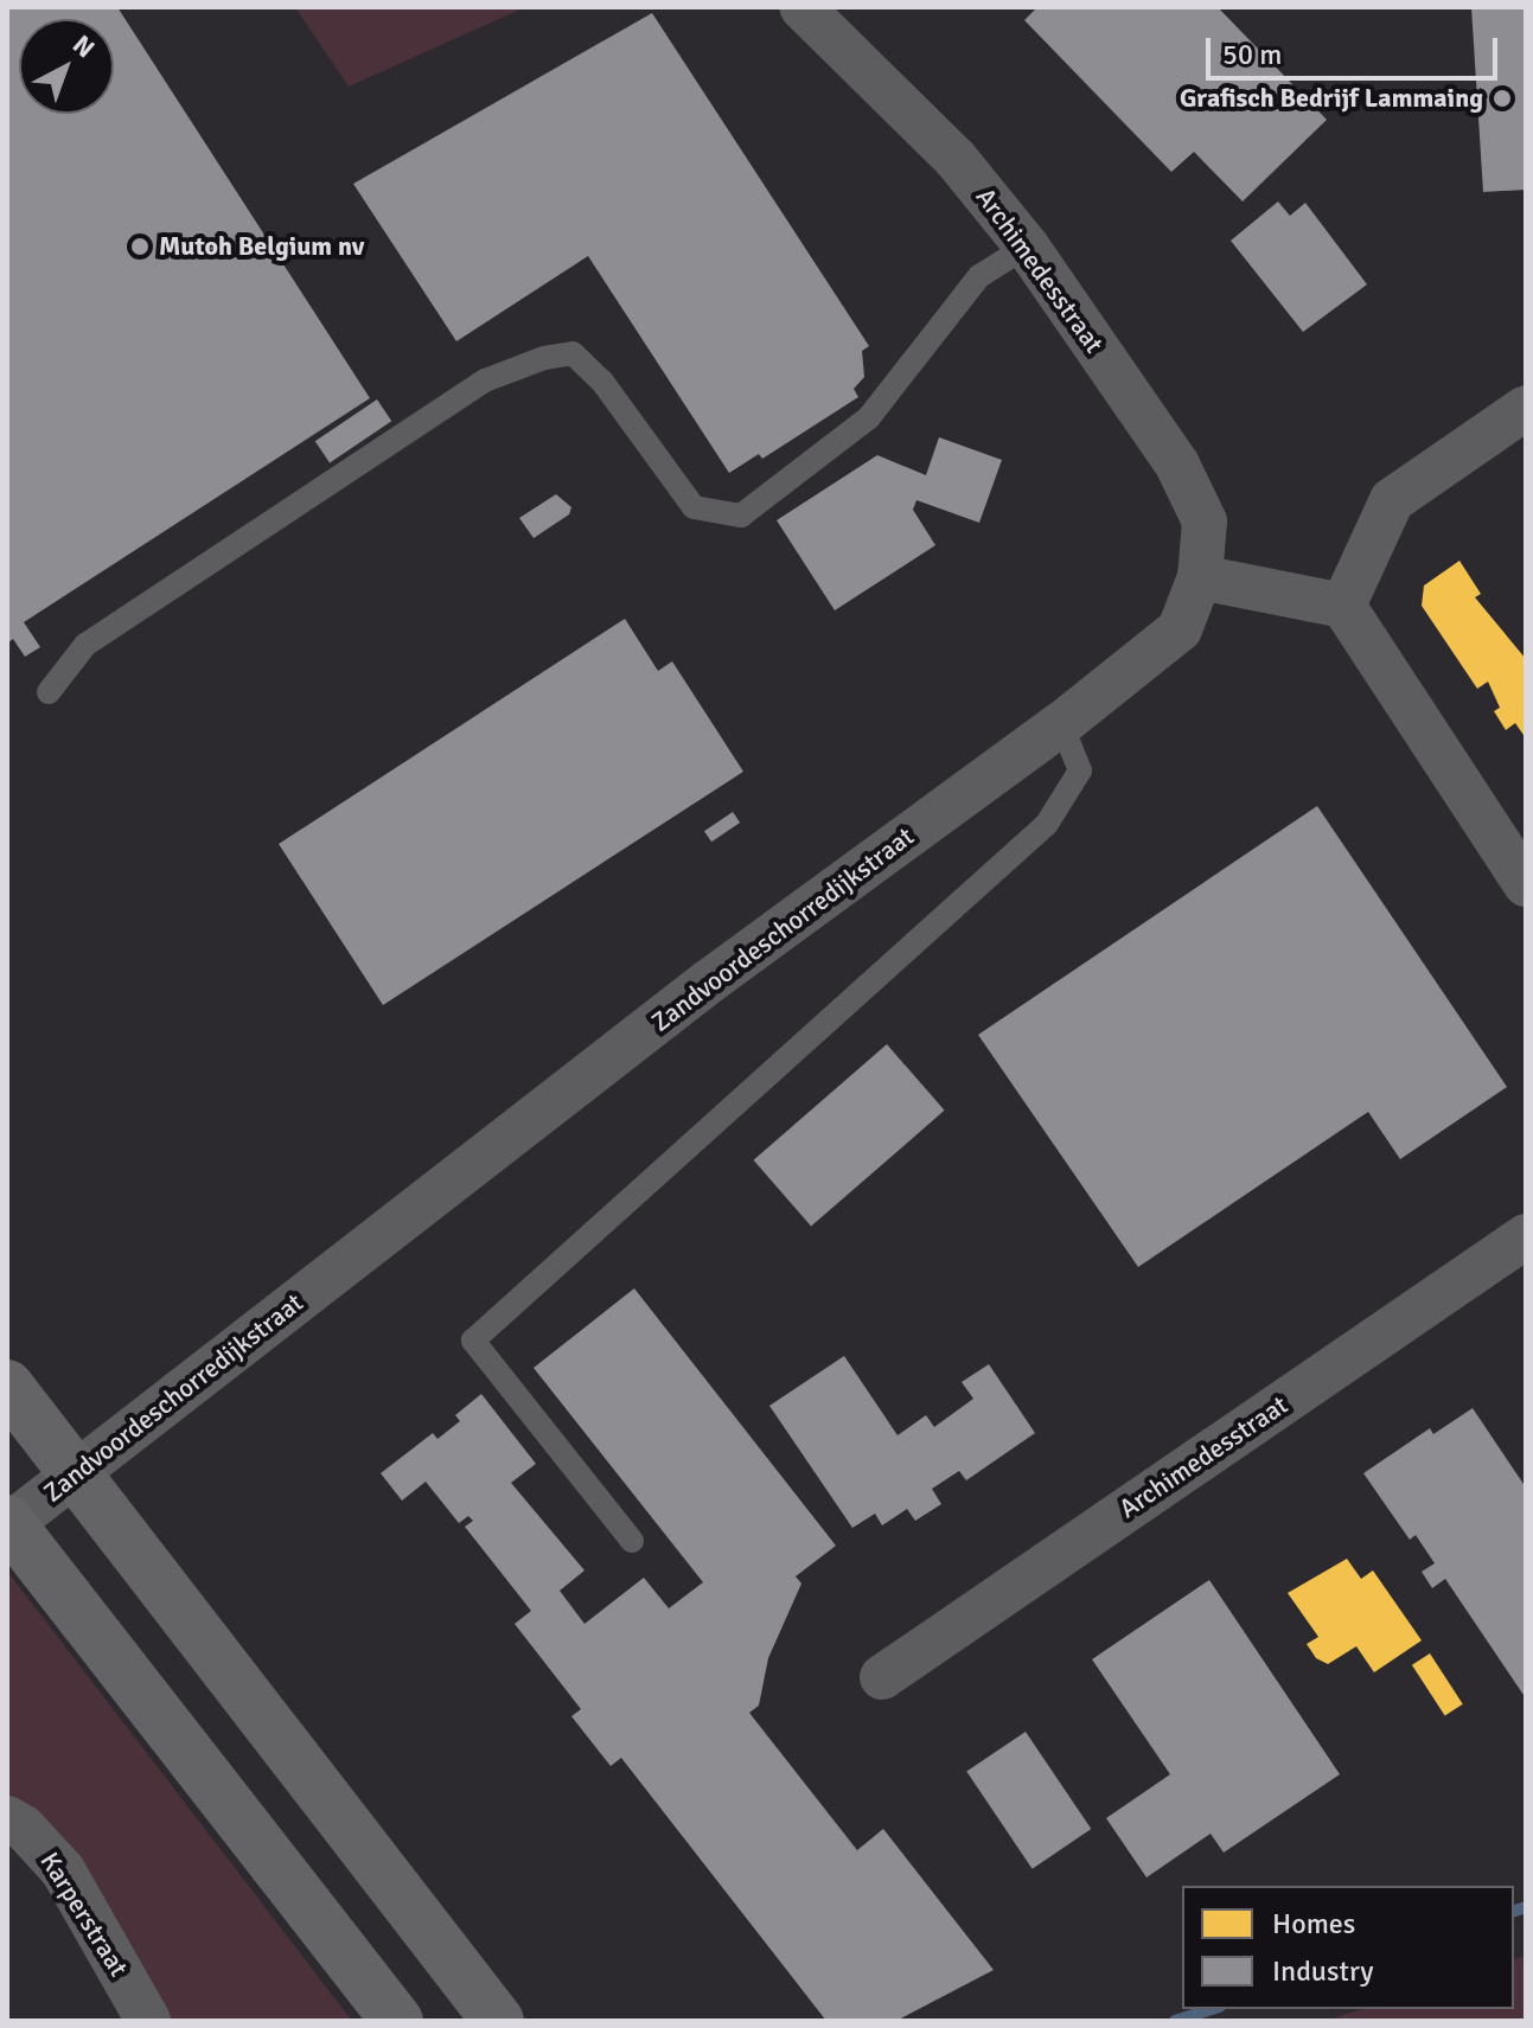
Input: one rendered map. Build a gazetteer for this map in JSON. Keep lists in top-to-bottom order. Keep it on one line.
{"streets":{"street":["Archimedesstraat","Zandvoordeschorredijkstraat","Karperstraat"]},"crossings":[["Archimedesstraat","Zandvoordeschorredijkstraat"]],"places":["Grafisch Bedrijf Lammaing","Mutoh Belgium nv"],"legend":["Homes","Industry"],"scale_bar":"50 m","north":"top right"}
